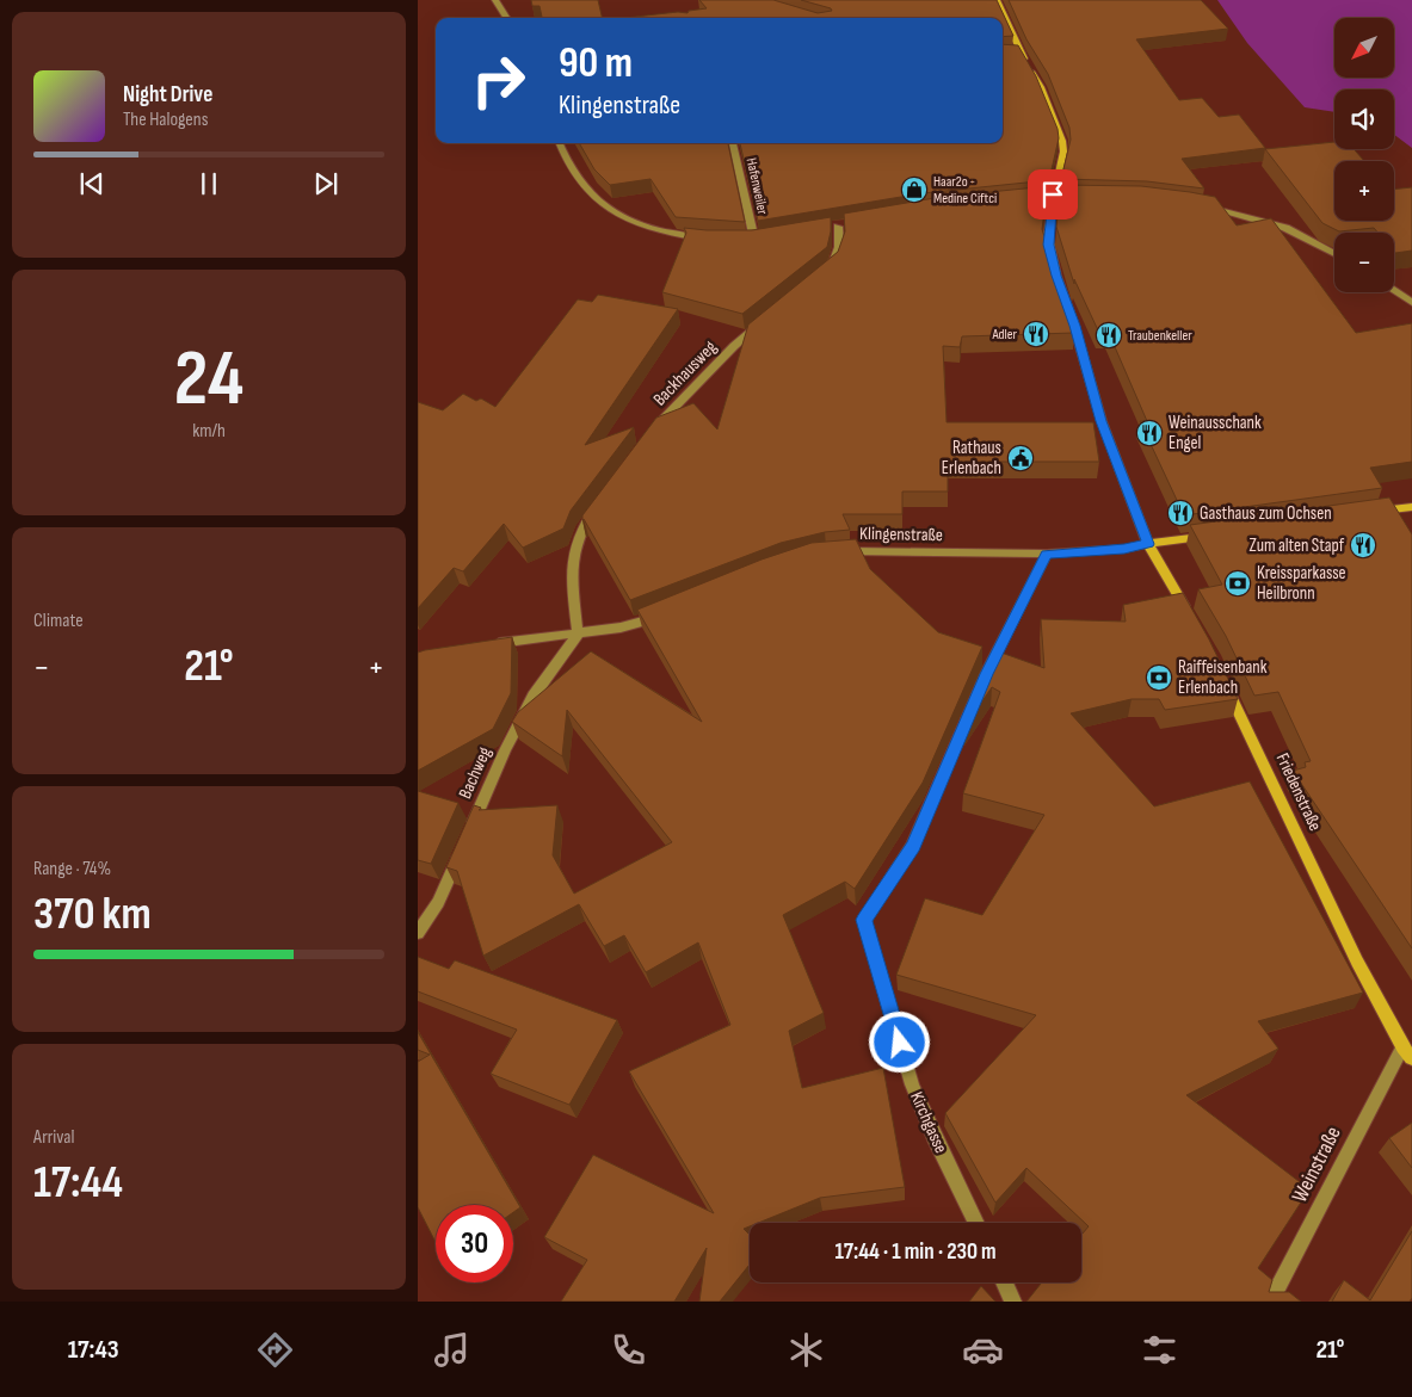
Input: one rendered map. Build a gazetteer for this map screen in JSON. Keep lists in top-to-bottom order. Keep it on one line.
{"streets":{"street":["Hafenweiler","Backhausweg","Klingenstraße","Bachweg","Friedenstraße","Kirchgasse","Weinstraße"]},"crossings":[["Klingenstraße","Kirchgasse"],["Friedenstraße","Weinstraße"]],"places":{"shop":["Haar2o - Medine Ciftci"],"restaurant":["Adler","Traubenkeller","Weinausschank Engel","Gasthaus zum Ochsen","Zum alten Stapf"],"public building":["Rathaus Erlenbach"],"bank":["Kreissparkasse Heilbronn","Raiffeisenbank Erlenbach"]},"north":"bottom left","page":{"map_buttons":["+","−"],"turn":["90 m","Klingenstraße"],"song":["Night Drive","The Halogens"],"tile":[["24","km/h"],"Climate",["Range · 74%","370 km"],["Arrival","17:44"]],"heat":["−","21°","+"],"limit":"30","trip":"17:44 · 1 min · 230 m","tabs":["17:43","21°"]}}
